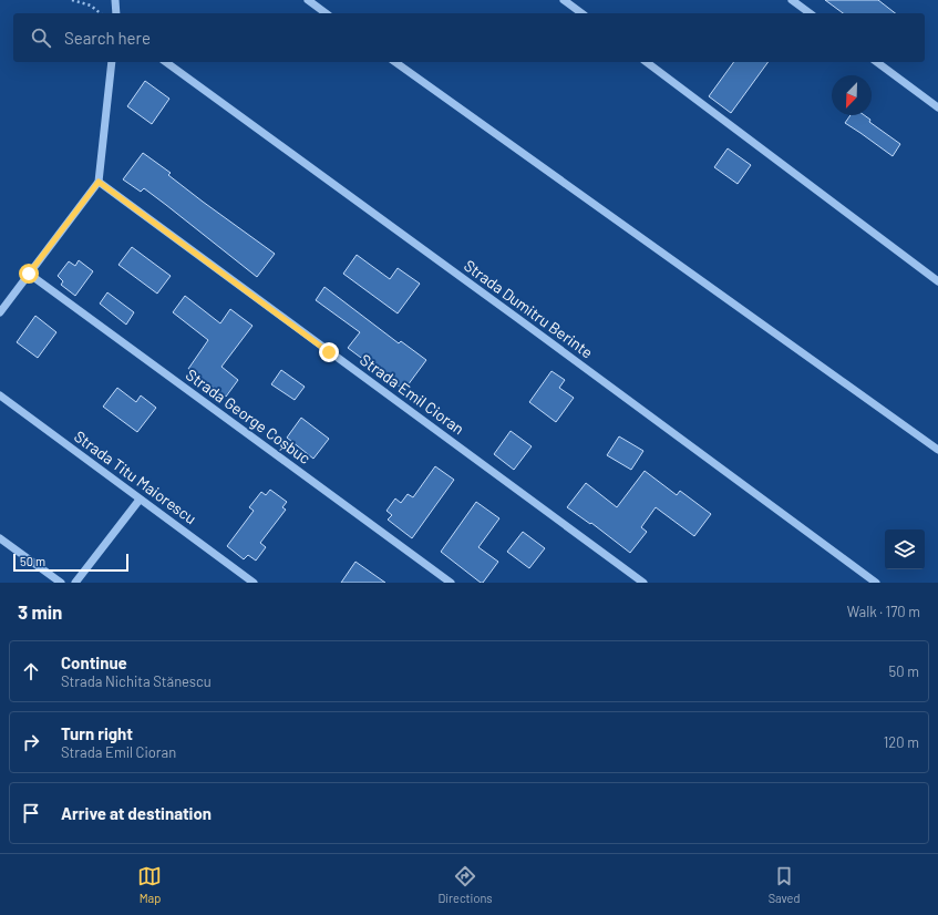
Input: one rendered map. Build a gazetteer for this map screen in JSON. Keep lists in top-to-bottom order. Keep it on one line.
{"streets":{"street":["Strada Dumitru Berinte","Strada Emil Cioran","Strada George Coșbuc","Strada Titu Maiorescu"]},"scale_bar":"50 m","north":"bottom left","page":{"search":"Search here","scale":"50 m","heading":["3 min","Walk · 170 m"],"list":[["Continue","Strada Nichita Stănescu","50 m"],["Turn right","Strada Emil Cioran","120 m"],"Arrive at destination"],"nav":["Map","Directions","Saved"]}}
